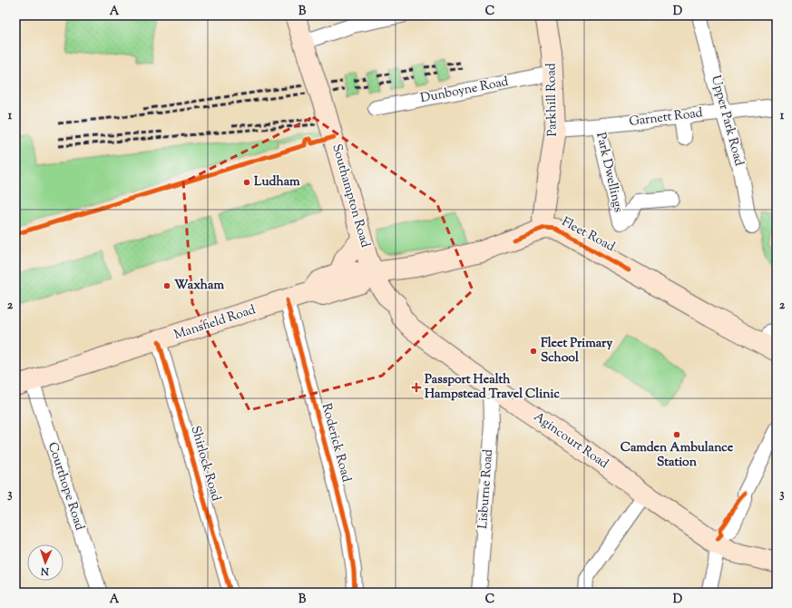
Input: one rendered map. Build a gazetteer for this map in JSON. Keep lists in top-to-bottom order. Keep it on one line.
{"streets":{"main road":["Parkhill Road","Southampton Road","Fleet Road","Mansfield Road","Agincourt Road"],"street":["Dunboyne Road","Garnett Road","Upper Park Road","Park Dwellings","Roderick Road","Shirlock Road","Courthope Road","Lisburne Road"]},"crossings":[["Dunboyne Road","Parkhill Road"],["Parkhill Road","Garnett Road"],["Parkhill Road","Fleet Road"],["Garnett Road","Upper Park Road"],["Garnett Road","Park Dwellings"],["Southampton Road","Fleet Road"],["Southampton Road","Mansfield Road"],["Southampton Road","Agincourt Road"],["Fleet Road","Mansfield Road"],["Fleet Road","Agincourt Road"],["Mansfield Road","Agincourt Road"],["Mansfield Road","Roderick Road"],["Mansfield Road","Shirlock Road"],["Mansfield Road","Courthope Road"],["Agincourt Road","Lisburne Road"]],"places":{"other":["Ludham","Waxham","Fleet Primary School","Camden Ambulance Station"],"health":["Passport Health Hampstead Travel Clinic"]},"north":"bottom","grid":{"columns":["A","B","C","D"],"rows":["1","2","3"]}}
